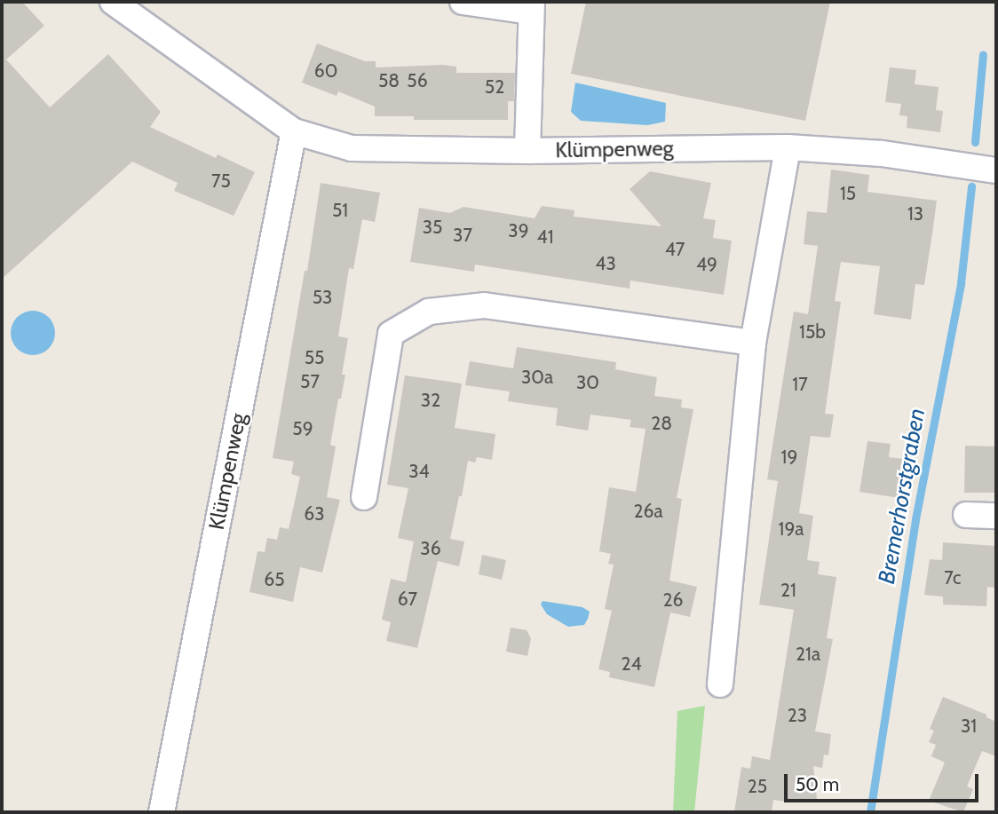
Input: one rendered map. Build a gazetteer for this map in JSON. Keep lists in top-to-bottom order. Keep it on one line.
{"streets":{"street":["Klümpenweg"]},"water":["Bremerhorstgraben"],"house_numbers":["60","58","56","52","75","15","51","13","35","39","37","41","47","43","49","53","15b","55","30a","57","30","17","32","28","59","19","34","26a","63","19a","36","7c","65","21","67","26","21a","24","23","31","25"],"scale_bar":"50 m"}
